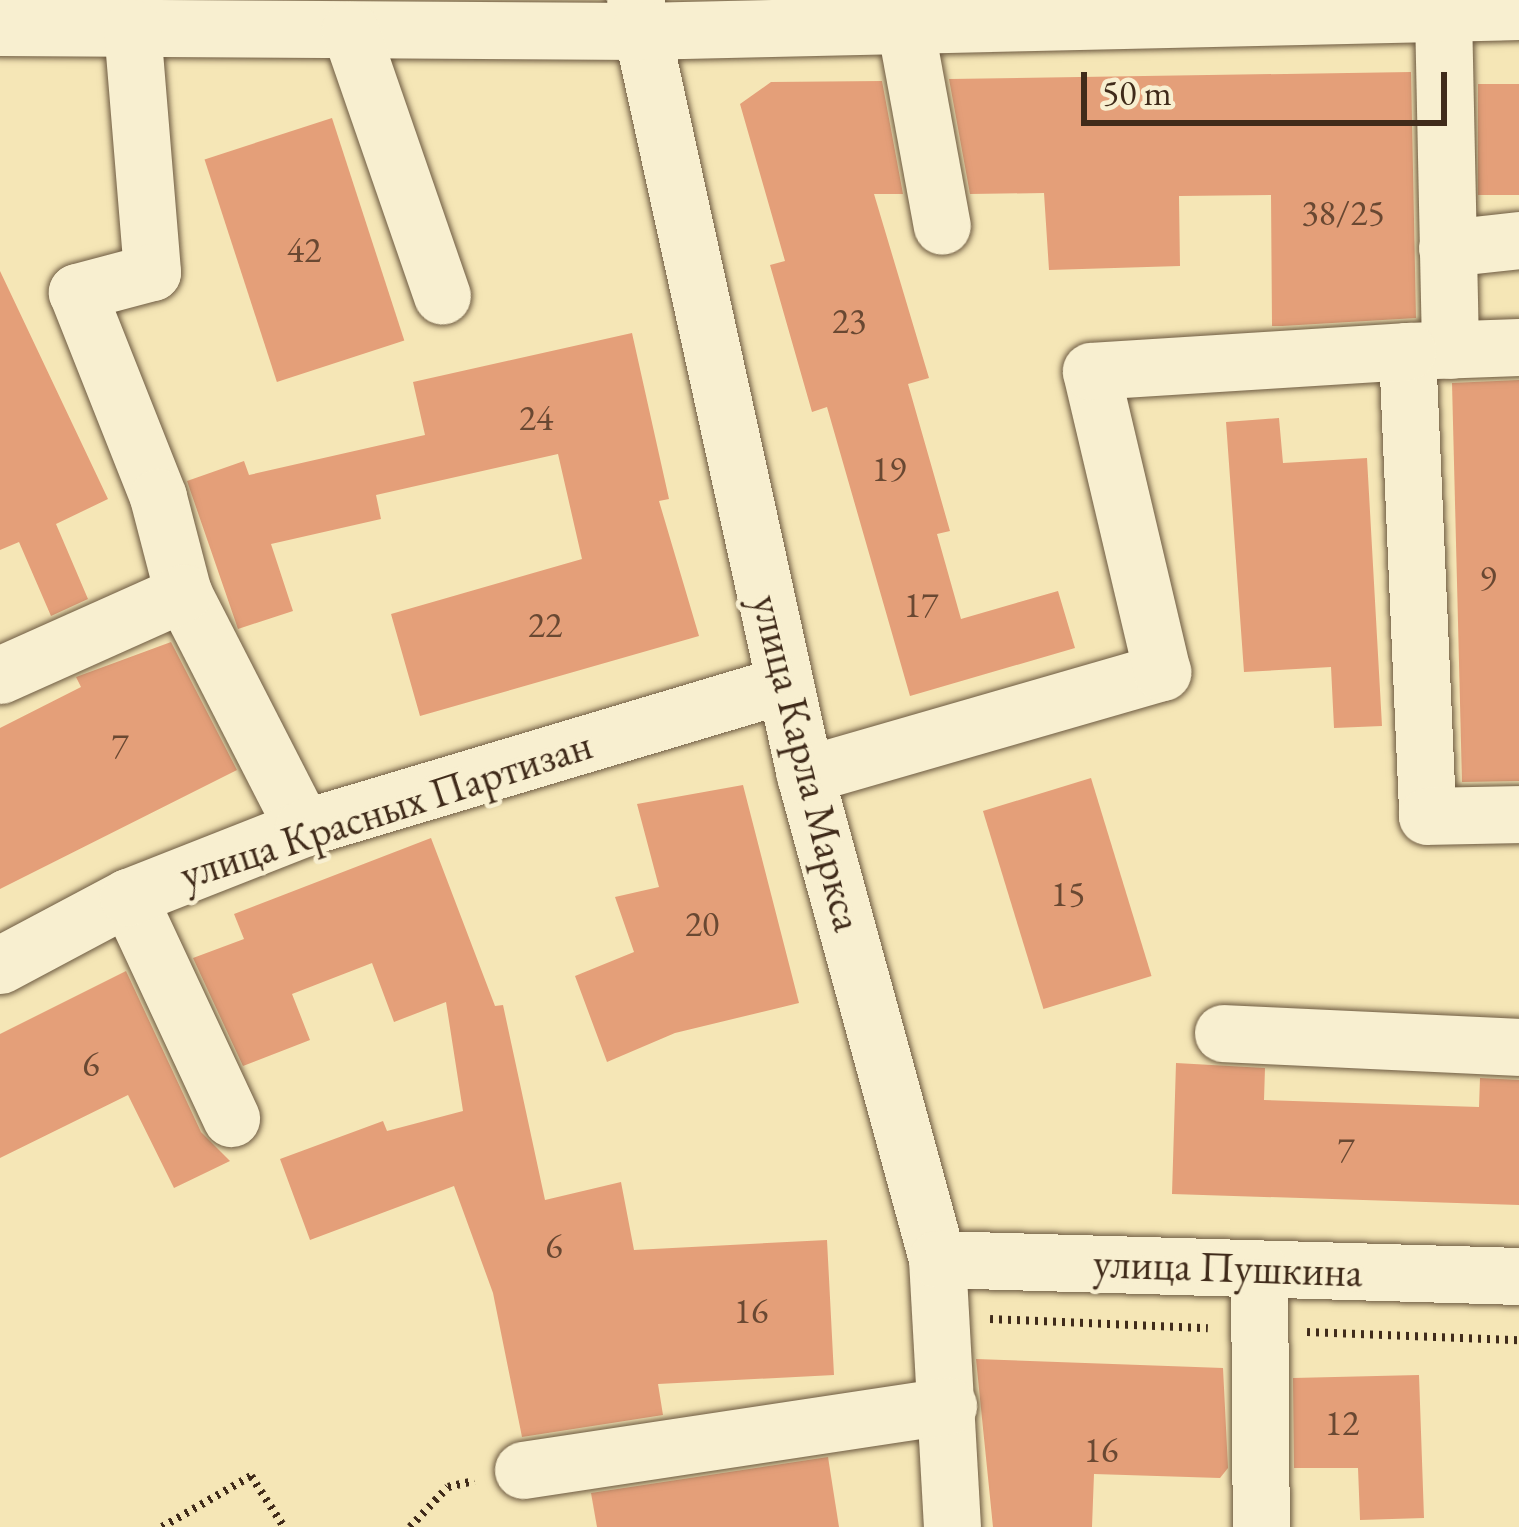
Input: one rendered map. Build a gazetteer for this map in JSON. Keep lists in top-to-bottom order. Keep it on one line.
{"streets":{"street":["улица Карла Маркса","улица Красных Партизан","улица Пушкина"]},"crossings":[["улица Карла Маркса","улица Красных Партизан"],["улица Карла Маркса","улица Пушкина"]],"house_numbers":["38/25","42","23","24","19","9","17","22","7","15","20","6","7","6","16","12","16"],"scale_bar":"50 m"}
